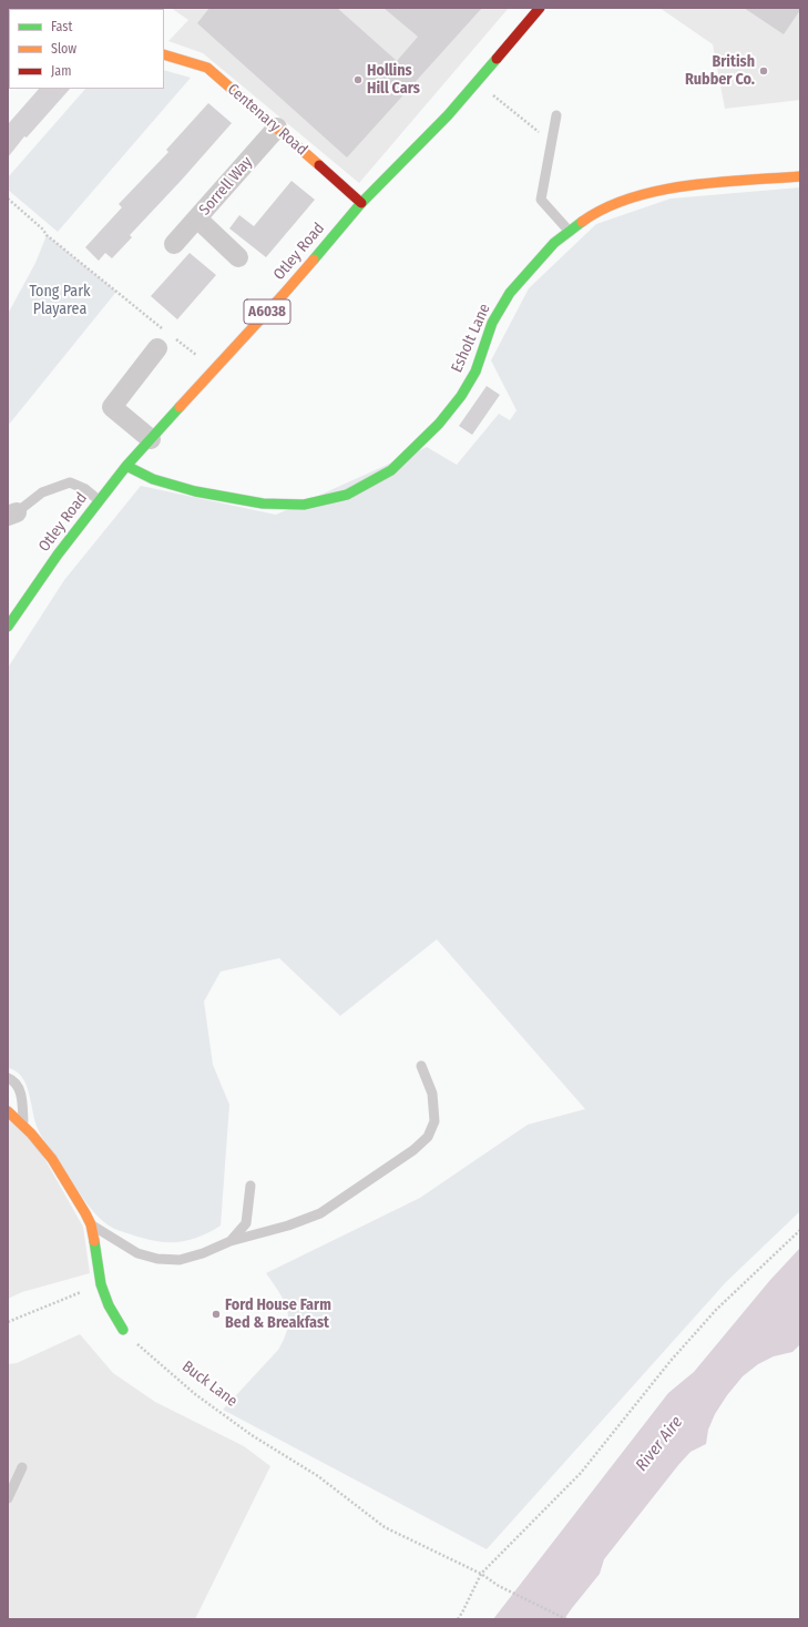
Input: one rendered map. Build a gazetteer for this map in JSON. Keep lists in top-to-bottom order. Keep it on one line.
{"streets":{"street":["Centenary Road","Sorrell Way","Otley Road","A6038","Esholt Lane"],"path":["Buck Lane"]},"crossings":[["Centenary Road","Sorrell Way"],["Centenary Road","Otley Road"],["Otley Road","Esholt Lane"]],"water":["River Aire"],"parks":["Tong Park Playarea"],"places":["British Rubber Co.","Hollins Hill Cars","Ford House Farm Bed & Breakfast"],"legend":["Fast","Slow","Jam"]}
